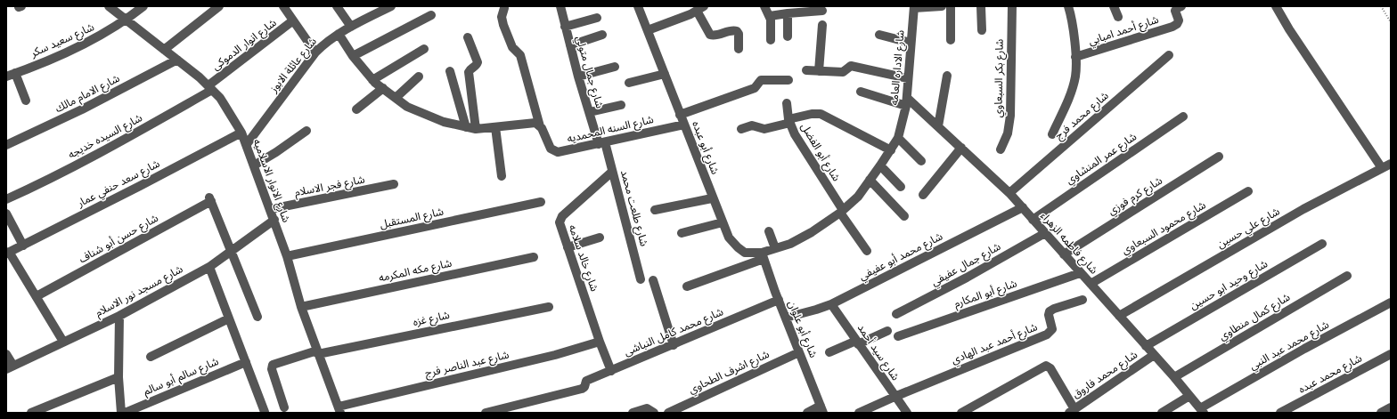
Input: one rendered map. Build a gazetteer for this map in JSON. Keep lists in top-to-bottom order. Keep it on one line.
{"streets":{"street":["شارع أحمد امبابي","شارع سعيد سكر","شارع انوار الدموكى","شارع عائلة الابوز","شارع الاداره العامه","شارع جمال متولي","شارع بكر السبعاوي","شارع الامام مالك","شارع محمد فرج","شارع السنه المحمديه","شارع السيده خديجه","شارع أبو عبده","شارع أبو الفضل","شارع عمر المنشاوي","شارع الانوار الاسلاميه","شارع سعد حنفي عمار","شارع فجر الاسلام","شارع كرم فوزي","شارع طلعت محمد","شارع المستقبل","شارع محمود السبعاوي","شارع علي حسين","شارع حسن أبو شناف","شارع فاطمه الزهراء","شارع محمد أبو عفيفي","شارع خالد سلامه","شارع جمال عفيفي","شارع مكه المكرمه","شارع وحيد ابو حسين","شارع مسجد نور الاسلام","شارع أبو المكارم","شارع كمال منطاوي","شارع غزه","شارع أبو علوان","شارع محمد كامل النباشى","شارع أحمد عبد الهادي","شارع محمد عبد النبي","شارع سيد أحمد","شارع عبد الناصر فرج","شارع اشرف الطحاوي","شارع محمد عبده","شارع محمد فاروق","شارع سالم أبو سالم"]},"crossings":[["شارع سعيد سكر","شارع الانوار الاسلاميه"],["شارع انوار الدموكى","شارع السيده خديجه"],["شارع انوار الدموكى","شارع الانوار الاسلاميه"],["شارع عائلة الابوز","شارع الانوار الاسلاميه"],["شارع الاداره العامه","شارع أبو عبده"],["شارع الاداره العامه","شارع أبو الفضل"],["شارع الاداره العامه","شارع فاطمه الزهراء"],["شارع الاداره العامه","شارع أبو علوان"],["شارع جمال متولي","شارع السنه المحمديه"],["شارع جمال متولي","شارع طلعت محمد"],["شارع الامام مالك","شارع الانوار الاسلاميه"],["شارع محمد فرج","شارع فاطمه الزهراء"],["شارع السنه المحمديه","شارع أبو عبده"],["شارع السنه المحمديه","شارع طلعت محمد"],["شارع السيده خديجه","شارع الانوار الاسلاميه"],["شارع أبو عبده","شارع أبو علوان"],["شارع عمر المنشاوي","شارع فاطمه الزهراء"],["شارع الانوار الاسلاميه","شارع سعد حنفي عمار"],["شارع الانوار الاسلاميه","شارع فجر الاسلام"],["شارع الانوار الاسلاميه","شارع المستقبل"],["شارع الانوار الاسلاميه","شارع مكه المكرمه"],["شارع الانوار الاسلاميه","شارع مسجد نور الاسلام"],["شارع الانوار الاسلاميه","شارع غزه"],["شارع الانوار الاسلاميه","شارع عبد الناصر فرج"],["شارع كرم فوزي","شارع فاطمه الزهراء"],["شارع طلعت محمد","شارع خالد سلامه"],["شارع محمود السبعاوي","شارع فاطمه الزهراء"],["شارع علي حسين","شارع فاطمه الزهراء"],["شارع حسن أبو شناف","شارع مسجد نور الاسلام"],["شارع فاطمه الزهراء","شارع محمد أبو عفيفي"],["شارع فاطمه الزهراء","شارع جمال عفيفي"],["شارع فاطمه الزهراء","شارع وحيد ابو حسين"],["شارع فاطمه الزهراء","شارع أبو المكارم"],["شارع فاطمه الزهراء","شارع كمال منطاوي"],["شارع فاطمه الزهراء","شارع محمد عبد النبي"],["شارع فاطمه الزهراء","شارع محمد فاروق"],["شارع محمد أبو عفيفي","شارع أبو علوان"],["شارع محمد أبو عفيفي","شارع سيد أحمد"],["شارع خالد سلامه","شارع محمد كامل النباشى"],["شارع خالد سلامه","شارع عبد الناصر فرج"],["شارع أبو علوان","شارع محمد كامل النباشى"],["شارع أبو علوان","شارع اشرف الطحاوي"],["شارع أحمد عبد الهادي","شارع سيد أحمد"]]}
